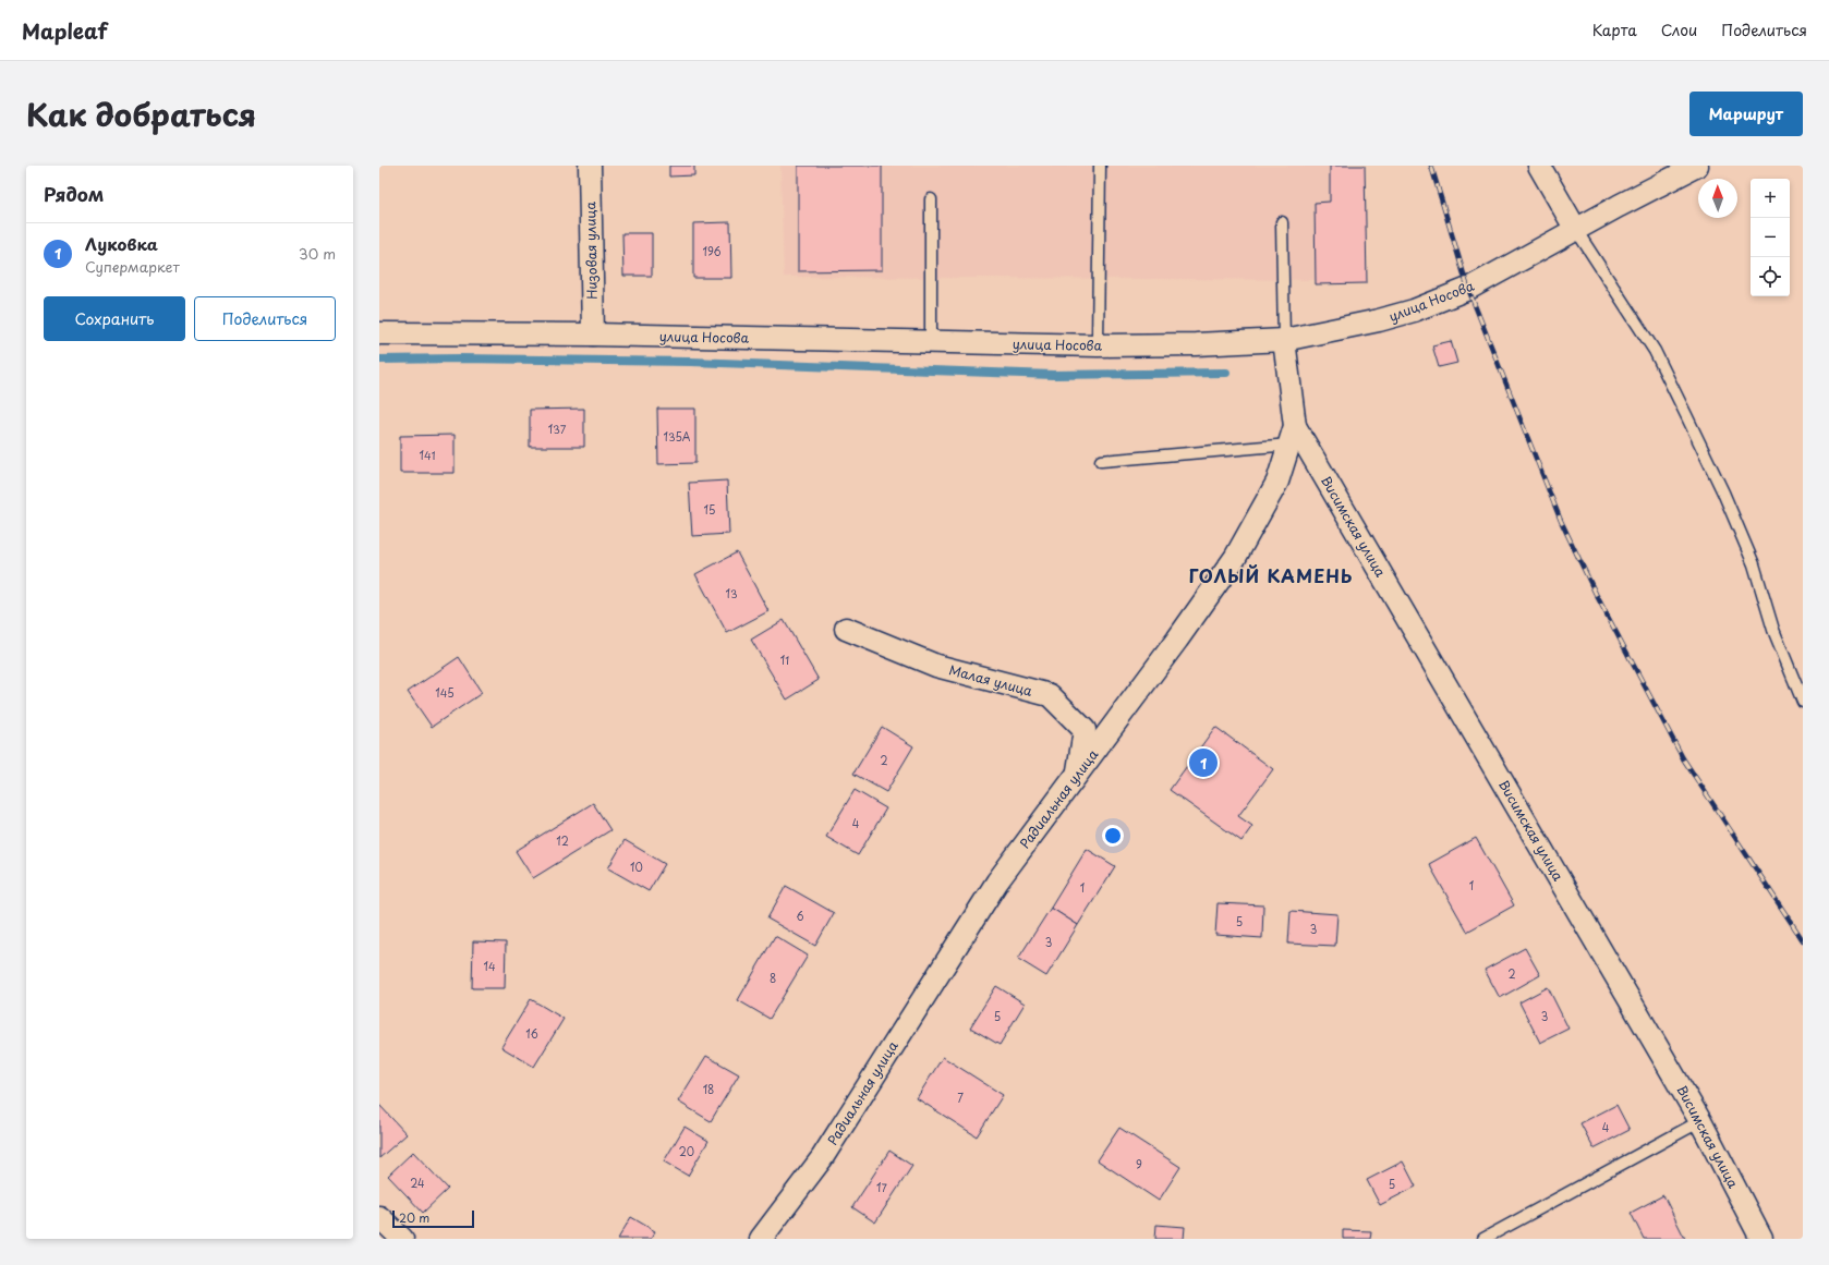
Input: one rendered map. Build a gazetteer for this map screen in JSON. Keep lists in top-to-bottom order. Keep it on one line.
{"streets":{"street":["Низовая улица","улица Носова","Висимская улица","Малая улица","Радиальная улица"]},"crossings":[["Низовая улица","улица Носова"],["улица Носова","Радиальная улица"],["Висимская улица","Радиальная улица"],["Малая улица","Радиальная улица"]],"districts":["ГОЛЫЙ КАМЕНЬ"],"house_numbers":["196","137","135А","141","15","13","11","145","2","4","12","10","1","1","6","5","3","3","14","2","8","5","3","16","18","7","4","20","9","24","5","17"],"scale_bar":"20 m","north":"top","page":{"header":"Mapleaf","nav":["Карта","Слои","Поделиться"],"title":"Как добраться","buttons":["Маршрут",["Сохранить","Поделиться"]],"heading":"Рядом","map_buttons":["+","−"],"list":[{"mark":"1","name":"Луковка","note":"Супермаркет","value":"30 m"}],"pins":"1","scale":"20 m"}}
